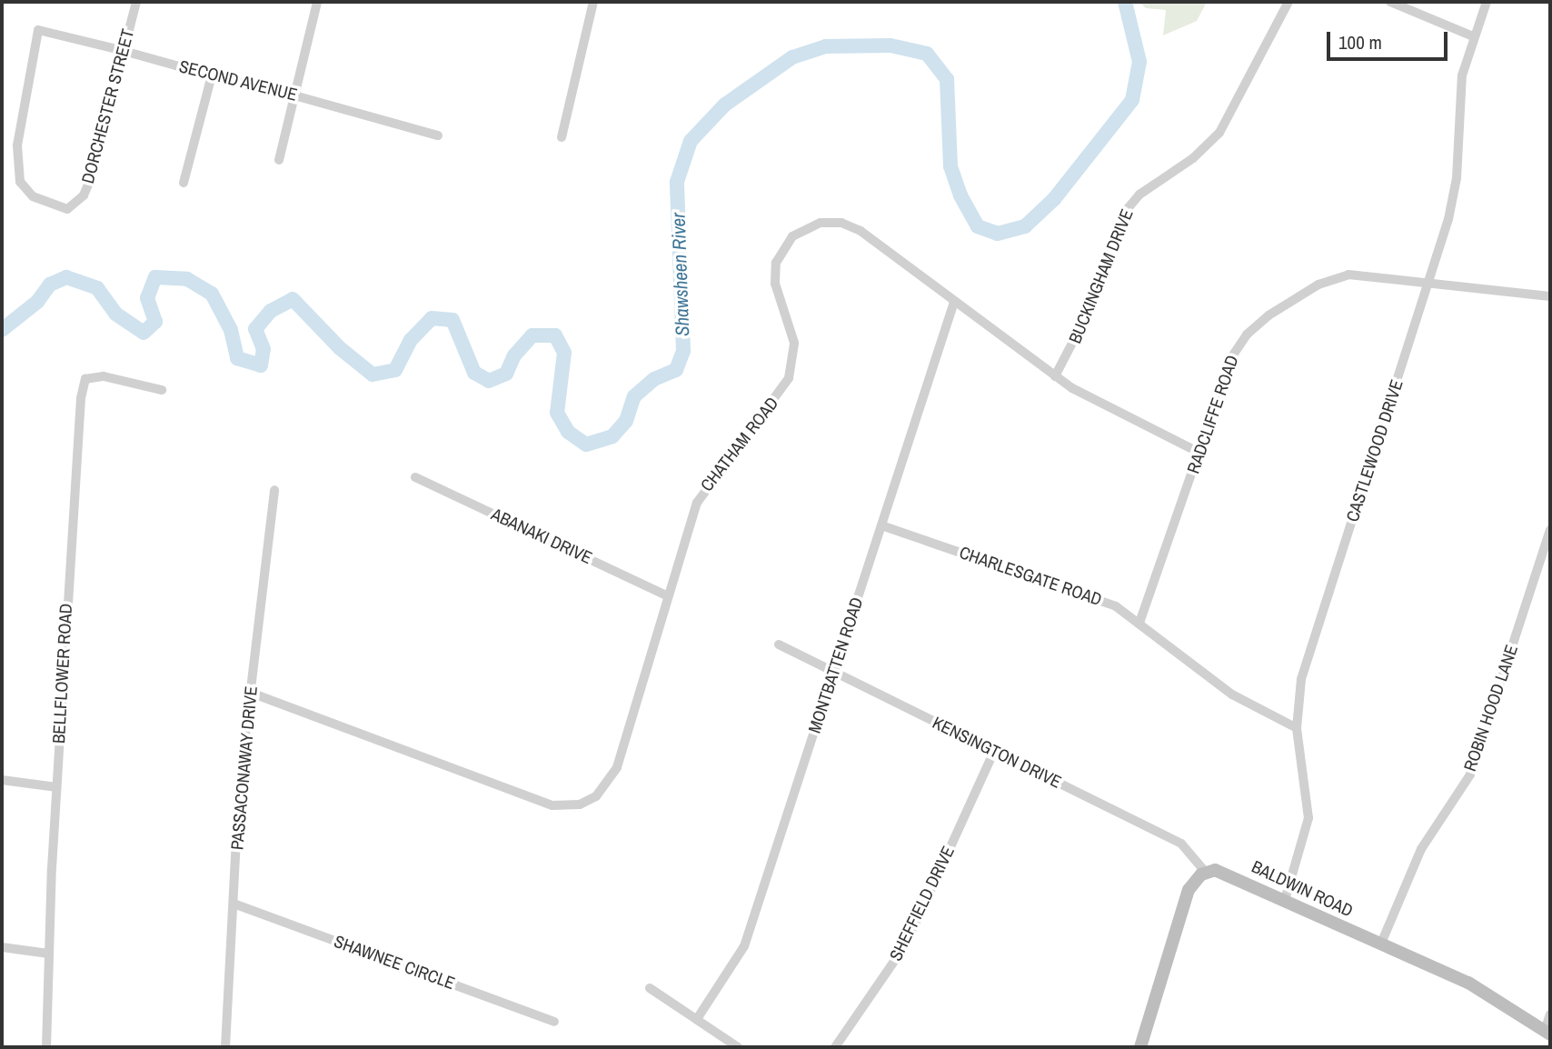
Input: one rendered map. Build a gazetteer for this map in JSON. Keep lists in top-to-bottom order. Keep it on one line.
{"streets":{"street":["SECOND AVENUE","DORCHESTER STREET","BUCKINGHAM DRIVE","RADCLIFFE ROAD","CHATHAM ROAD","CASTLEWOOD DRIVE","ABANAKI DRIVE","CHARLESGATE ROAD","MONTBATTEN ROAD","BELLFLOWER ROAD","ROBIN HOOD LANE","KENSINGTON DRIVE","PASSACONAWAY DRIVE","BALDWIN ROAD","SHEFFIELD DRIVE","SHAWNEE CIRCLE"]},"crossings":[["SECOND AVENUE","DORCHESTER STREET"],["BUCKINGHAM DRIVE","CHATHAM ROAD"],["RADCLIFFE ROAD","CHATHAM ROAD"],["RADCLIFFE ROAD","CASTLEWOOD DRIVE"],["RADCLIFFE ROAD","CHARLESGATE ROAD"],["CHATHAM ROAD","ABANAKI DRIVE"],["CHATHAM ROAD","MONTBATTEN ROAD"],["CHATHAM ROAD","PASSACONAWAY DRIVE"],["CASTLEWOOD DRIVE","CHARLESGATE ROAD"],["CASTLEWOOD DRIVE","BALDWIN ROAD"],["CHARLESGATE ROAD","MONTBATTEN ROAD"],["MONTBATTEN ROAD","KENSINGTON DRIVE"],["ROBIN HOOD LANE","BALDWIN ROAD"],["KENSINGTON DRIVE","BALDWIN ROAD"],["KENSINGTON DRIVE","SHEFFIELD DRIVE"],["PASSACONAWAY DRIVE","SHAWNEE CIRCLE"]],"water":["Shawsheen River"],"scale_bar":"100 m"}
